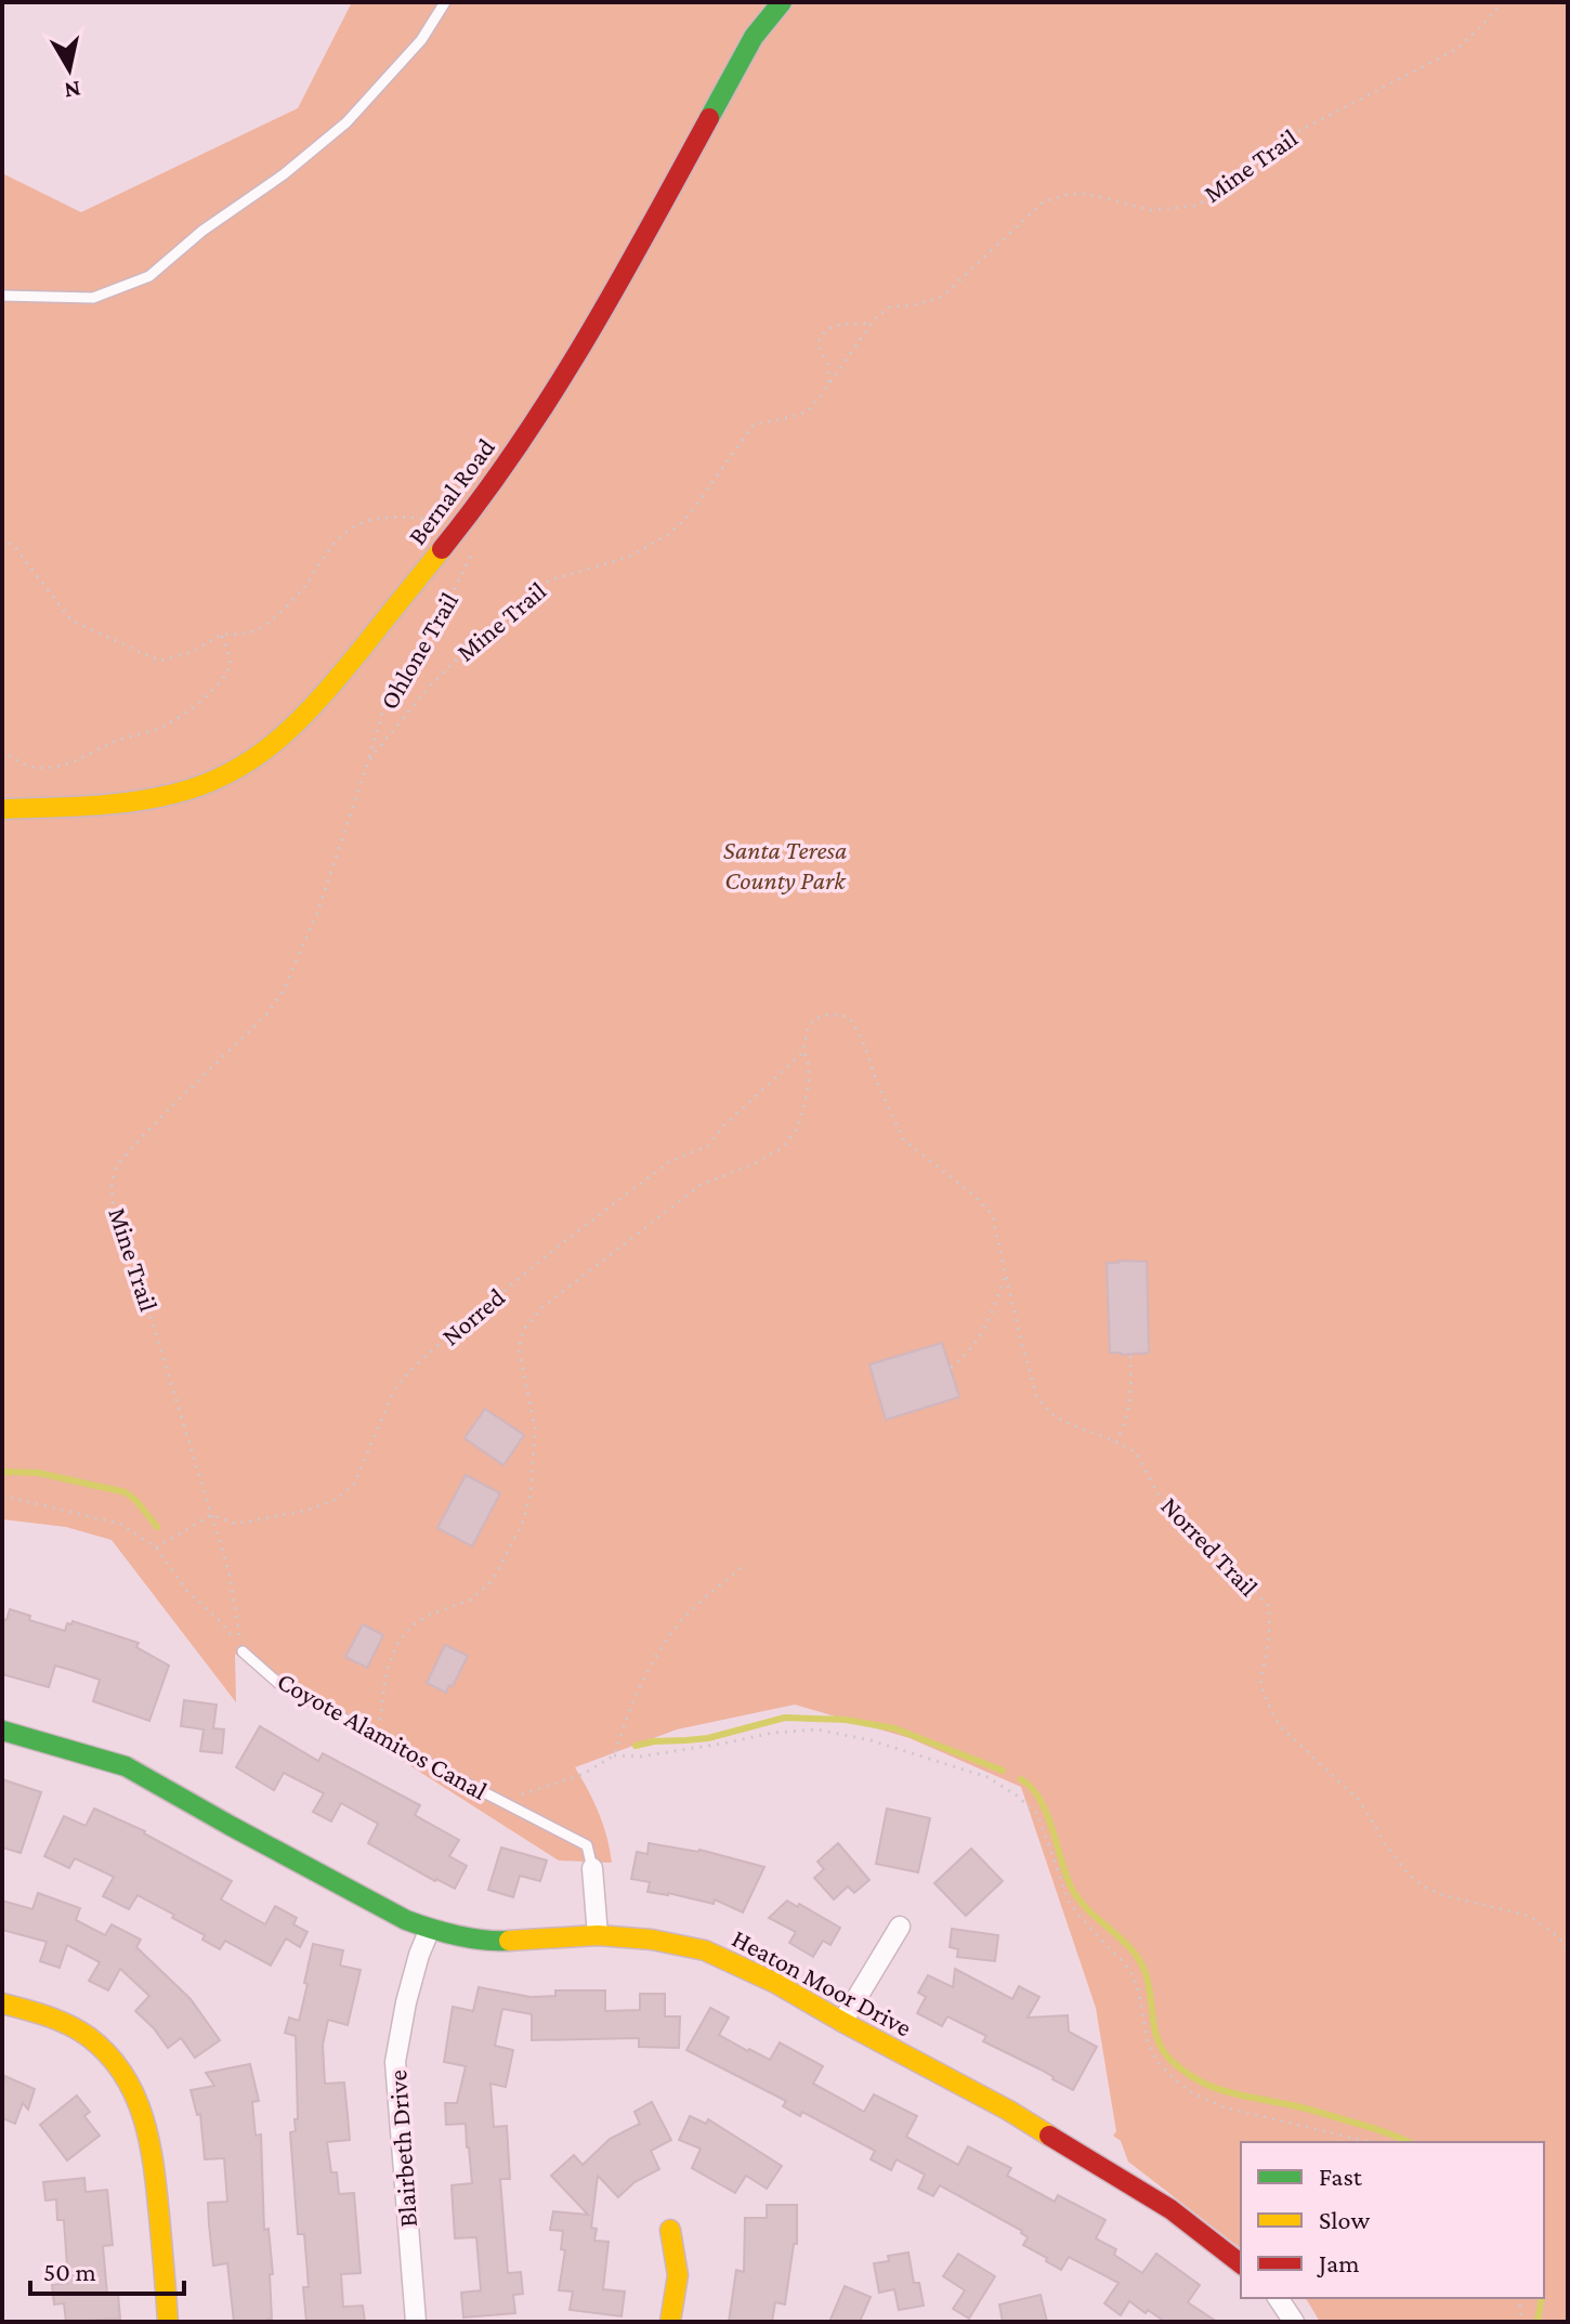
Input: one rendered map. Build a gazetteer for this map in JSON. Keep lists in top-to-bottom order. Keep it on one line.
{"streets":{"street":["Bernal Road","Heaton Moor Drive","Blairbeth Drive"],"lane":["Coyote Alamitos Canal"],"path":["Mine Trail","Ohlone Trail","Norred","Norred Trail"]},"crossings":[["Mine Trail","Ohlone Trail"],["Mine Trail","Norred"],["Mine Trail","Coyote Alamitos Canal"],["Norred","Norred Trail"],["Heaton Moor Drive","Blairbeth Drive"]],"parks":["Santa Teresa County Park"],"legend":["Fast","Slow","Jam"],"scale_bar":"50 m","north":"bottom"}
